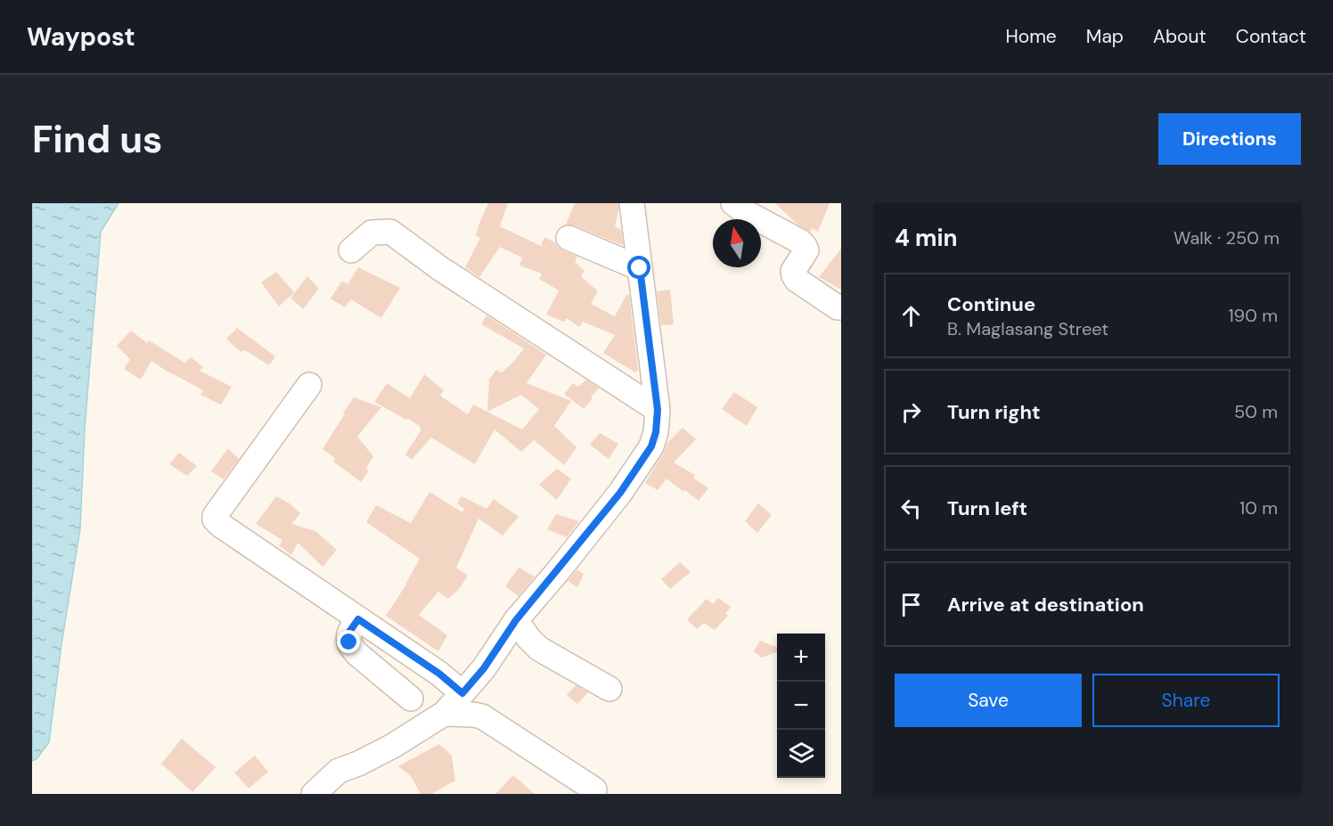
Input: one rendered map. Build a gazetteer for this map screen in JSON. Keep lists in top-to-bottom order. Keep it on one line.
{"north":"top","page":{"header":"Waypost","nav":["Home","Map","About","Contact"],"buttons":["Directions",["Save","Share"]],"title":"Find us","heading":["4 min","Walk · 250 m"],"list":[["Continue","B. Maglasang Street","190 m"],["Turn right","50 m"],["Turn left","10 m"],"Arrive at destination"],"map_buttons":["+","−"]}}
